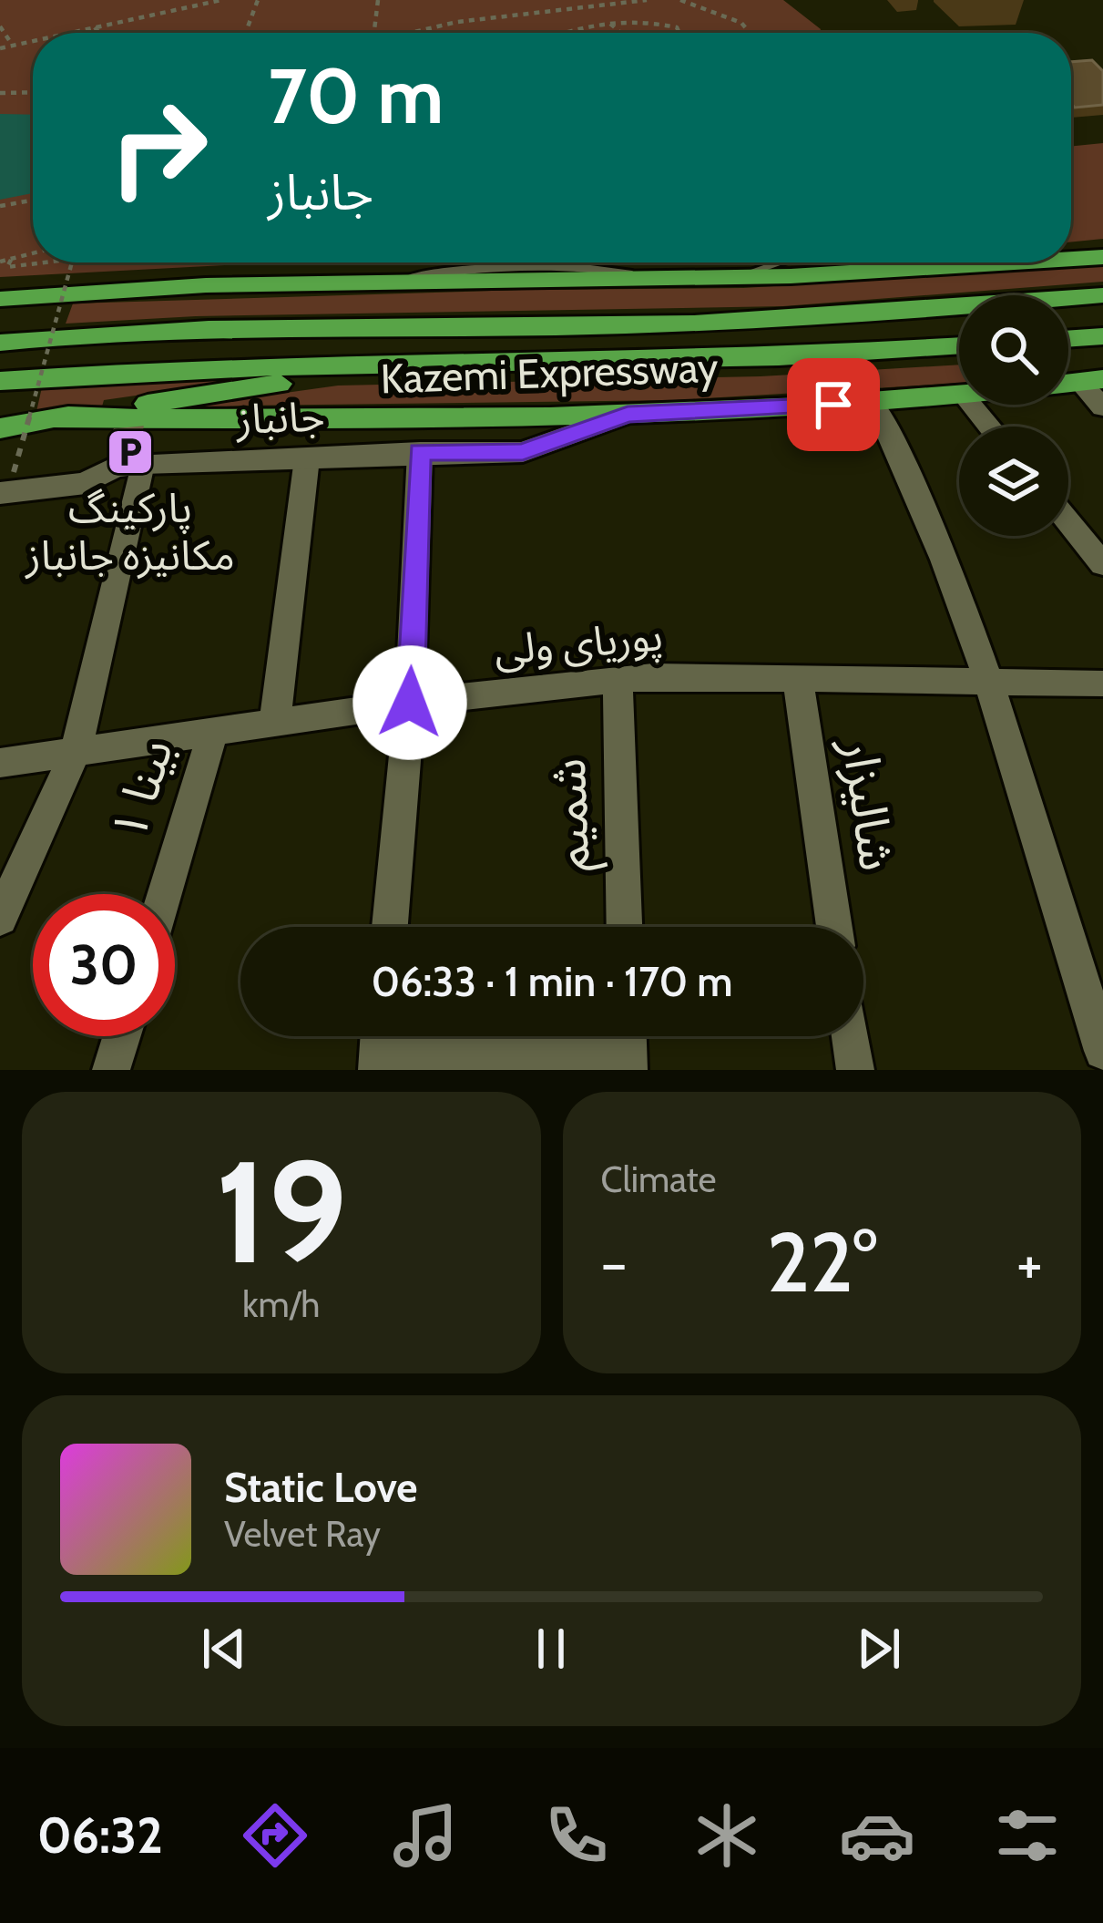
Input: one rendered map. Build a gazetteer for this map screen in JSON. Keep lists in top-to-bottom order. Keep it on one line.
{"streets":{"highway":["Kazemi Expressway"],"street":["جانباز","پوریای ولی","بینا ۱","شالیزار","شمیم"]},"crossings":[["Kazemi Expressway","جانباز"],["پوریای ولی","بینا ۱"],["پوریای ولی","شالیزار"],["پوریای ولی","شمیم"]],"places":{"parking":["پارکینگ مکانیزه جانباز"]},"page":{"turn":["70 m","جانباز"],"limit":"30","trip":"06:33 · 1 min · 170 m","tile":[["19","km/h"],"Climate"],"heat":["−","22°","+"],"song":["Static Love","Velvet Ray"],"tabs":"06:32"}}
